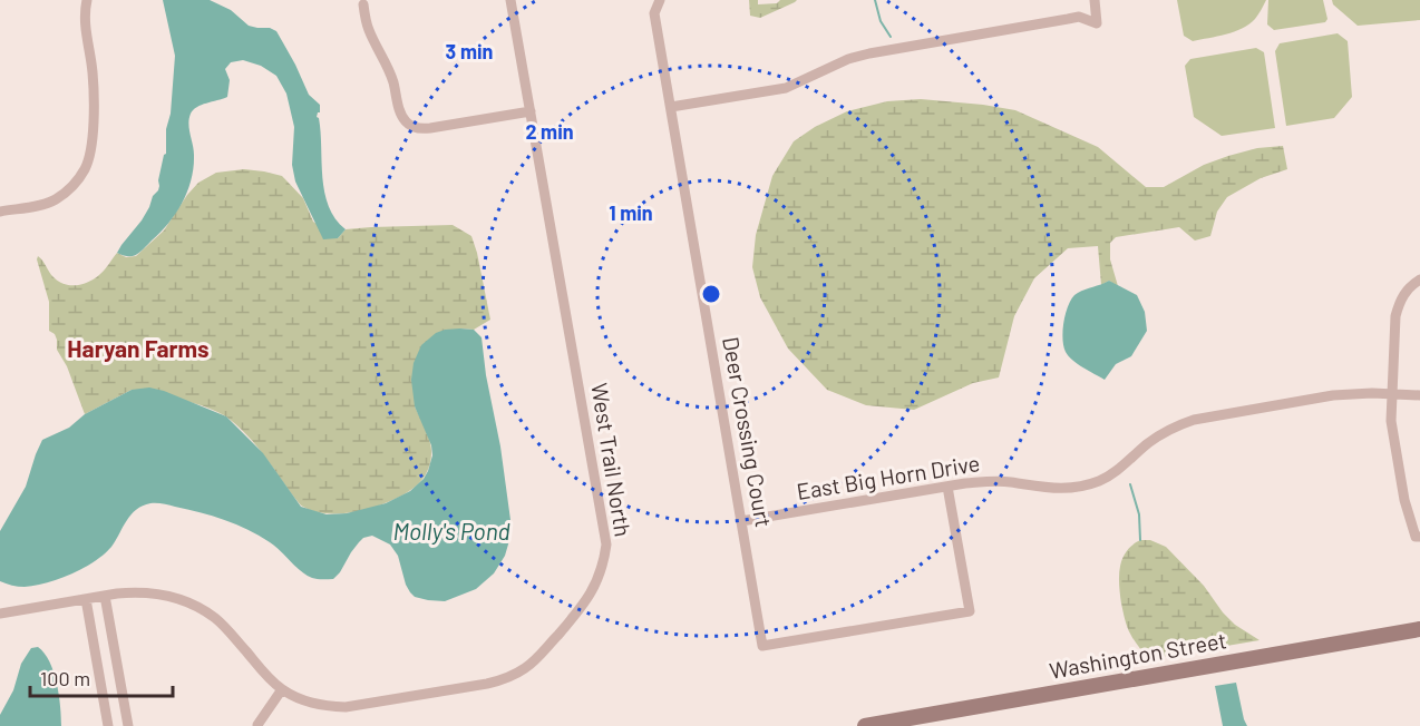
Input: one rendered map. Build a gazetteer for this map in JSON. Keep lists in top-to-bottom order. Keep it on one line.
{"streets":{"main road":["Washington Street"],"street":["Deer Crossing Court","West Trail North","East Big Horn Drive"]},"crossings":[["Deer Crossing Court","East Big Horn Drive"]],"districts":["Haryan Farms"],"water":["Molly's Pond"],"scale_bar":"100 m","rings":["3 min","2 min","1 min"]}
